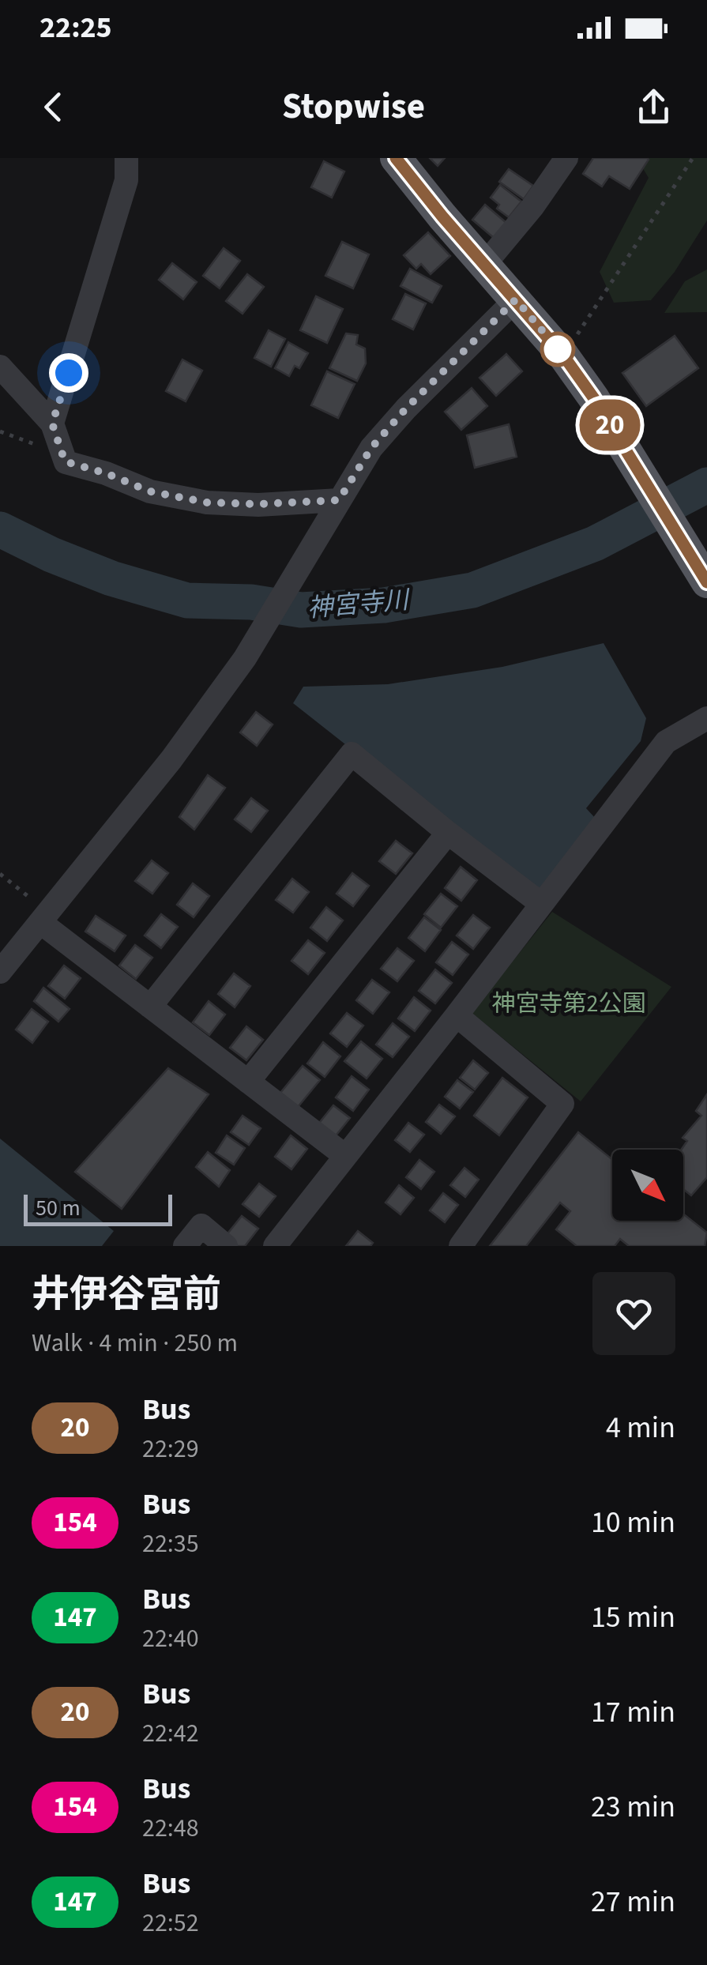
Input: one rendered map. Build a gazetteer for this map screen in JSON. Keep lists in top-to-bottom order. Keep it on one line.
{"water":["神宮寺川"],"parks":["神宮寺第2公園"],"lines":["bus line 20"],"scale_bar":"50 m","north":"bottom right","page":{"status":"22:25","header":"Stopwise","on_map":"20","scale":"50 m","heading":["井伊谷宮前","Walk · 4 min · 250 m"],"list":[{"mark":"20","name":"Bus","note":"22:29","value":"4 min"},{"mark":"154","name":"Bus","note":"22:35","value":"10 min"},{"mark":"147","name":"Bus","note":"22:40","value":"15 min"},{"mark":"20","name":"Bus","note":"22:42","value":"17 min"},{"mark":"154","name":"Bus","note":"22:48","value":"23 min"},{"mark":"147","name":"Bus","note":"22:52","value":"27 min"}]}}
